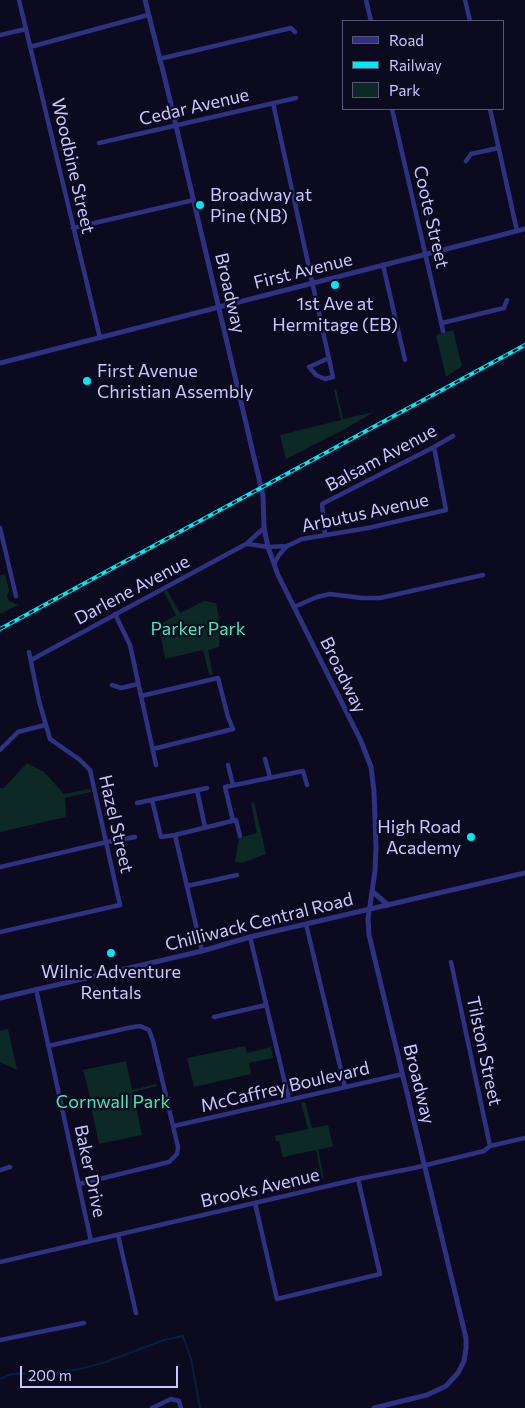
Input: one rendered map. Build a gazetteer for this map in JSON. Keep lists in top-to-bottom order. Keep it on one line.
{"streets":{"street":["Cedar Avenue","Woodbine Street","Coote Street","First Avenue","Broadway","Balsam Avenue","Arbutus Avenue","Darlene Avenue","Hazel Street","Chilliwack Central Road","Tilston Street","McCaffrey Boulevard","Baker Drive","Brooks Avenue"]},"crossings":[["Cedar Avenue","Broadway"],["Woodbine Street","First Avenue"],["Coote Street","First Avenue"],["First Avenue","Broadway"],["Broadway","Arbutus Avenue"],["Broadway","Darlene Avenue"],["Broadway","Chilliwack Central Road"],["Broadway","McCaffrey Boulevard"],["Broadway","Brooks Avenue"],["Balsam Avenue","Arbutus Avenue"],["Darlene Avenue","Hazel Street"],["Chilliwack Central Road","Baker Drive"],["Tilston Street","Brooks Avenue"],["Baker Drive","Brooks Avenue"]],"parks":["Parker Park","Cornwall Park"],"places":["Broadway at Pine (NB)","1st Ave at Hermitage (EB)","First Avenue Christian Assembly","High Road Academy","Wilnic Adventure Rentals"],"legend":["Road","Railway","Park"],"scale_bar":"200 m"}
